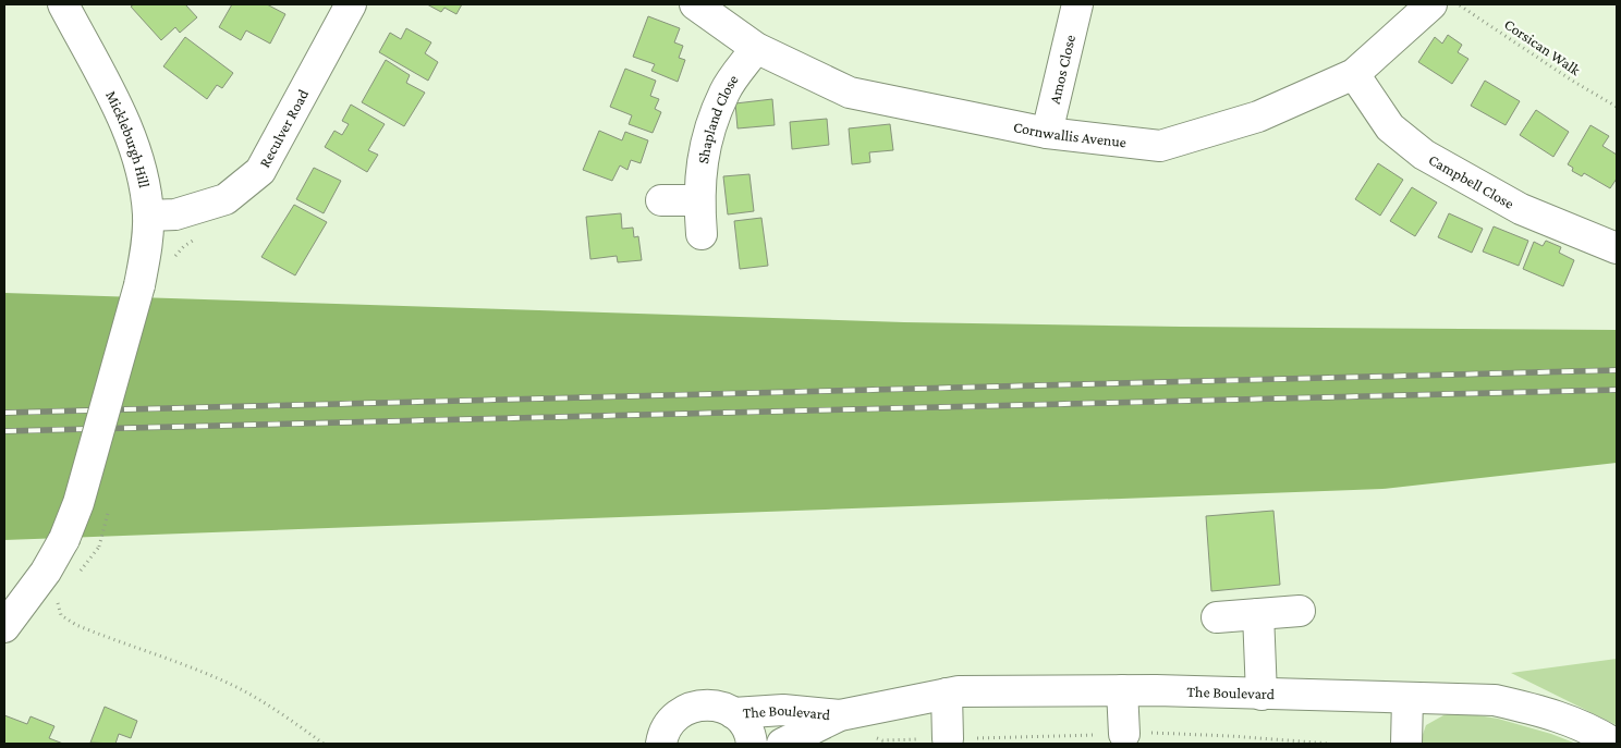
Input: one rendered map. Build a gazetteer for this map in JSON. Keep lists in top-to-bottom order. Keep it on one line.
{"streets":{"street":["Amos Close","Shapland Close","Reculver Road","Cornwallis Avenue","Mickleburgh Hill","Campbell Close","The Boulevard"],"path":["Corsican Walk"]},"crossings":[["Amos Close","Cornwallis Avenue"],["Shapland Close","Cornwallis Avenue"],["Reculver Road","Mickleburgh Hill"],["Cornwallis Avenue","Campbell Close"]]}
